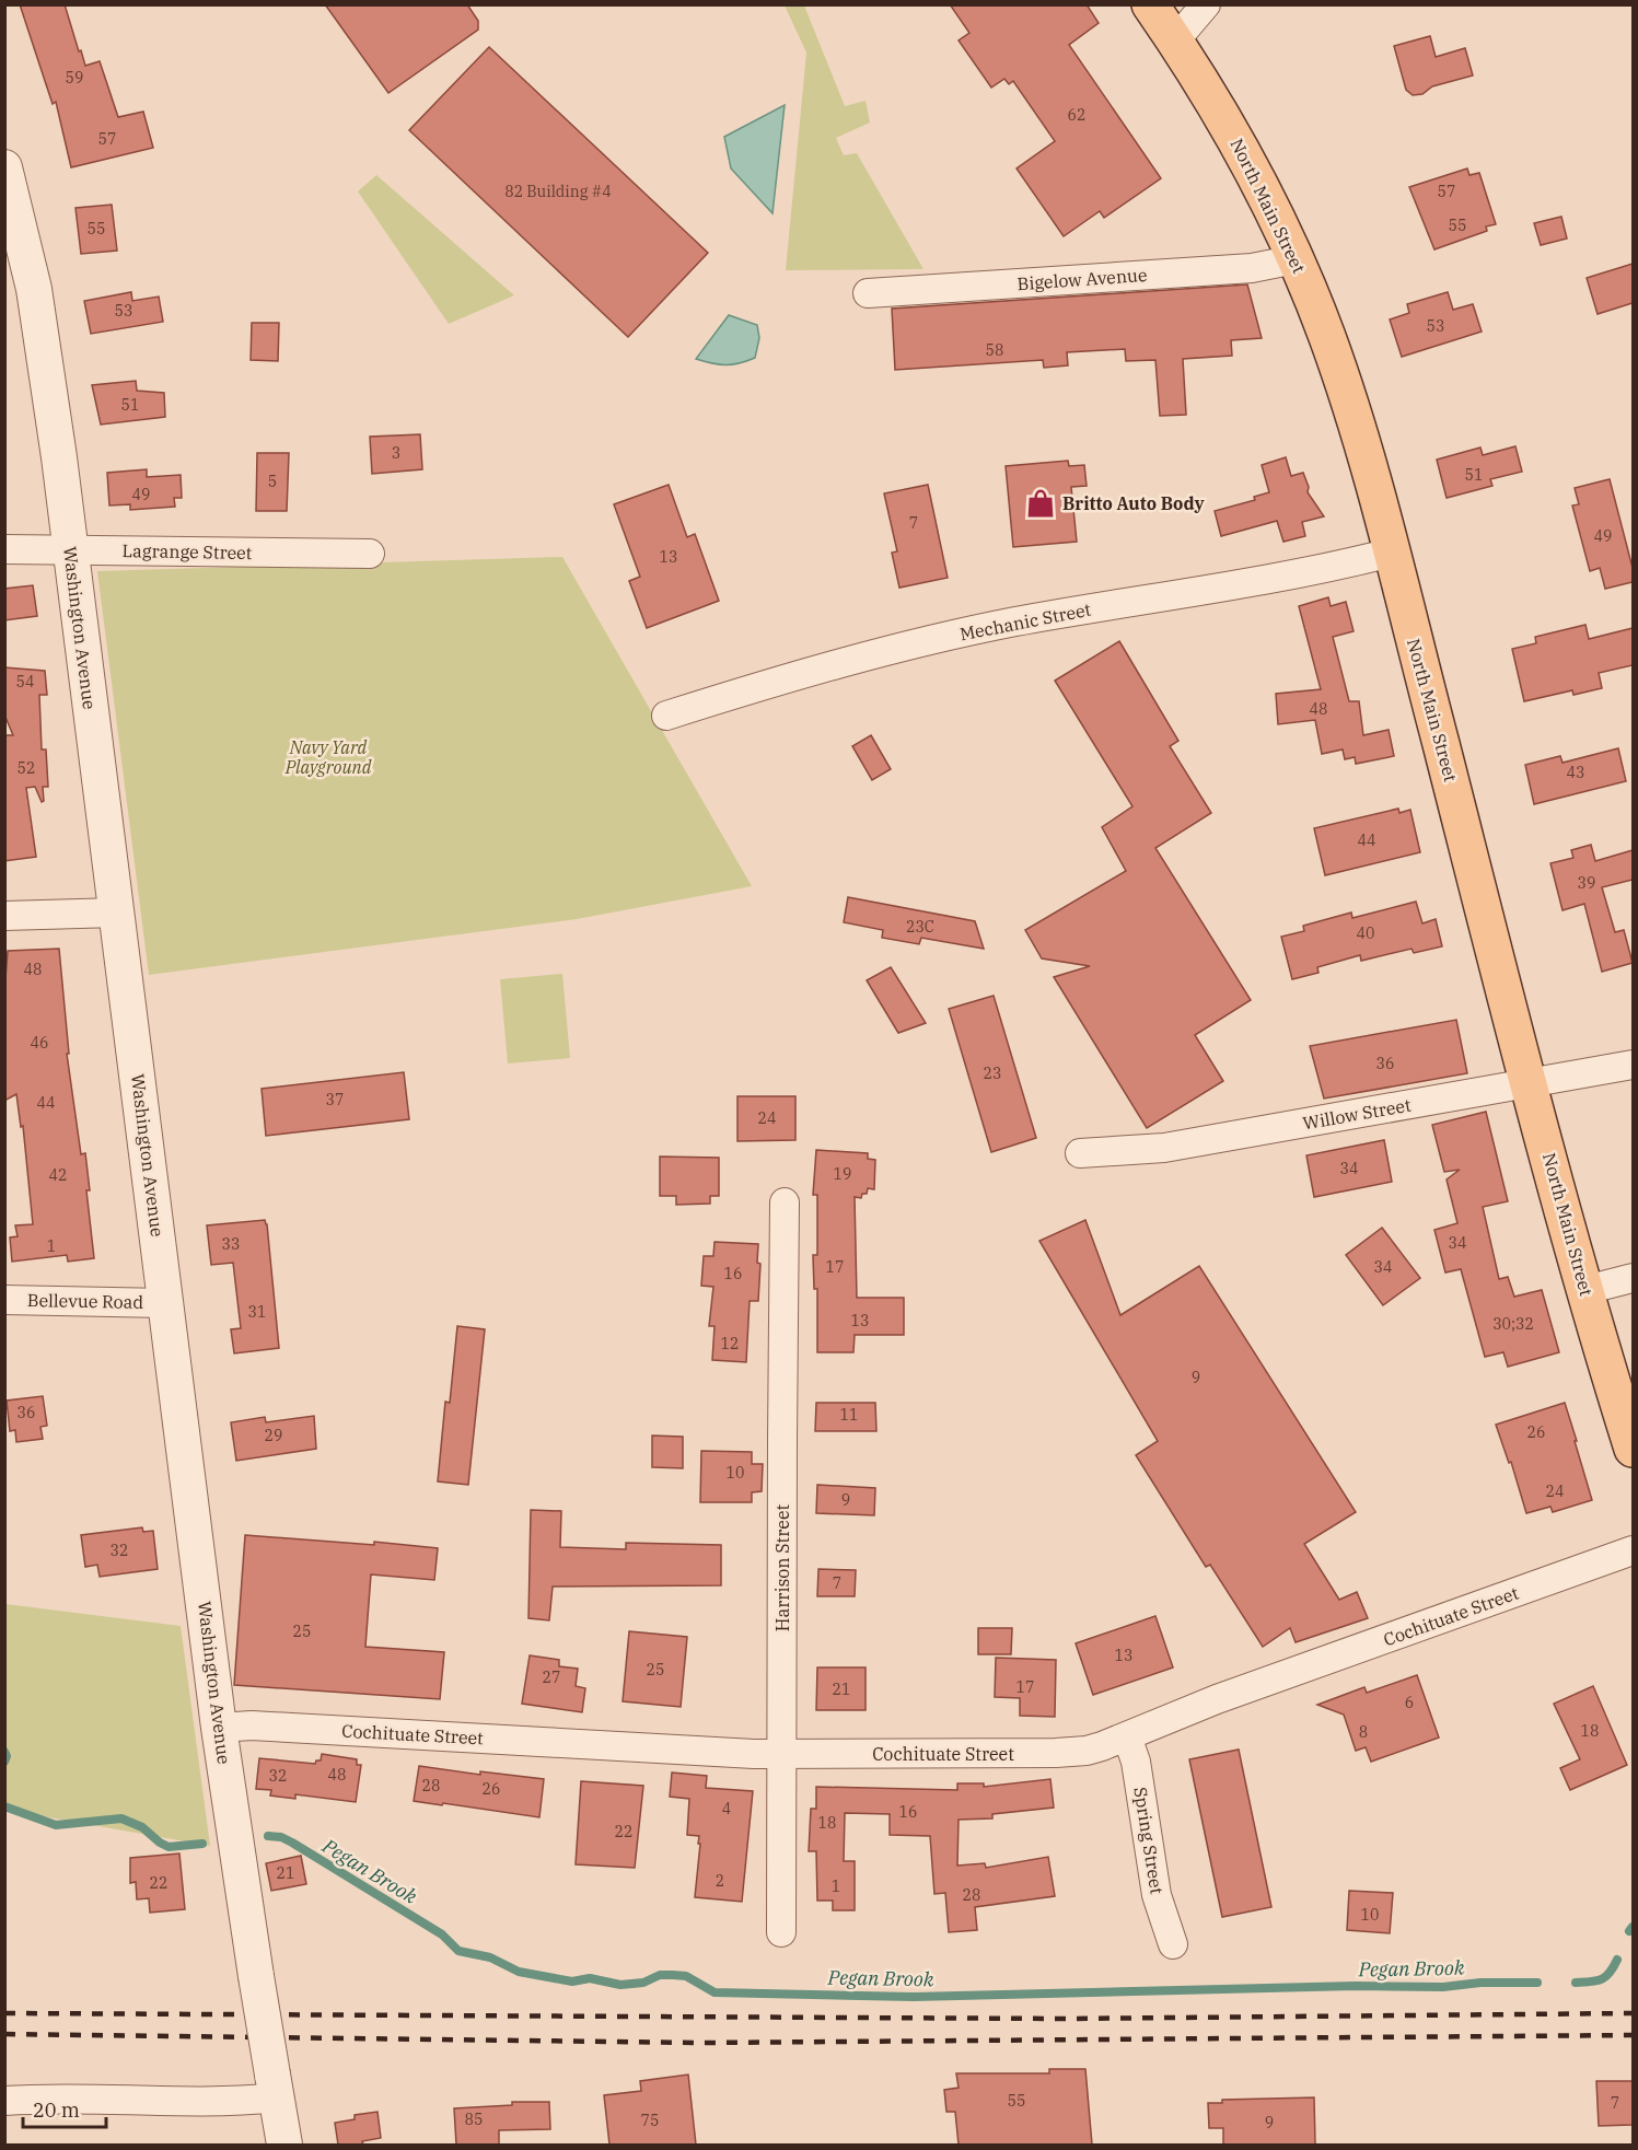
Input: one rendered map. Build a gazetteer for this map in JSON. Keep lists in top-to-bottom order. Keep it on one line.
{"streets":{"main road":["North Main Street"],"street":["Bigelow Avenue","Lagrange Street","Mechanic Street","Washington Avenue","Willow Street","Bellevue Road","Harrison Street","Cochituate Street","Spring Street"]},"crossings":[["North Main Street","Bigelow Avenue"],["North Main Street","Mechanic Street"],["North Main Street","Willow Street"],["Lagrange Street","Washington Avenue"],["Washington Avenue","Bellevue Road"],["Washington Avenue","Cochituate Street"],["Harrison Street","Cochituate Street"],["Cochituate Street","Spring Street"]],"water":["Pegan Brook"],"parks":["Navy Yard Playground"],"places":{"shop":["Britto Auto Body"]},"house_numbers":["59","62","57","82 Building #4","57","55","55","53","53","58","51","3","51","5","49","7","49","13","54","48","52","43","44","39","23C","40","48","46","36","23","37","44","24","34","19","42","34","33","1","17","34","16","31","13","30;32","12","9","36","11","26","29","10","24","9","32","7","25","13","25","27","17","21","6","18","8","48","32","28","26","4","16","18","22","21","2","22","1","28","10","55","7","85","75","9"],"scale_bar":"20 m"}
